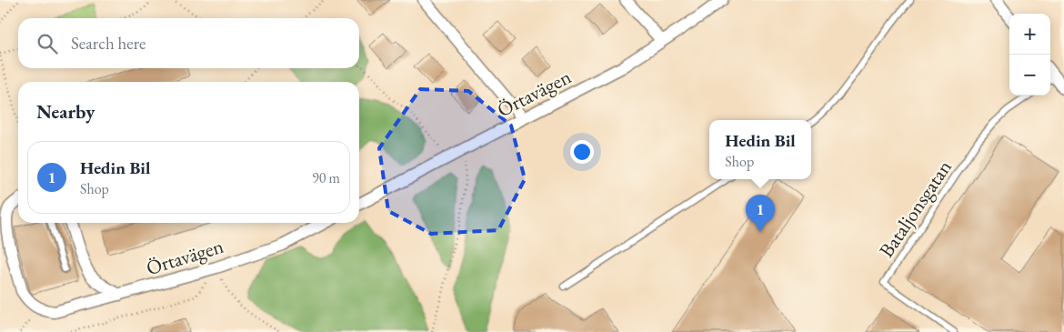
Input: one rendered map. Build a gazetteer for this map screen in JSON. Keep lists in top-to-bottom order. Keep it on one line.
{"streets":{"street":["Örtavägen"],"lane":["Bataljonsgatan"]},"page":{"map_buttons":["+","−"],"search":"Search here","heading":"Nearby","popup":["Hedin Bil","Shop"],"list":[{"mark":"1","name":"Hedin Bil","note":"Shop","value":"90 m"}],"pins":"1"}}
